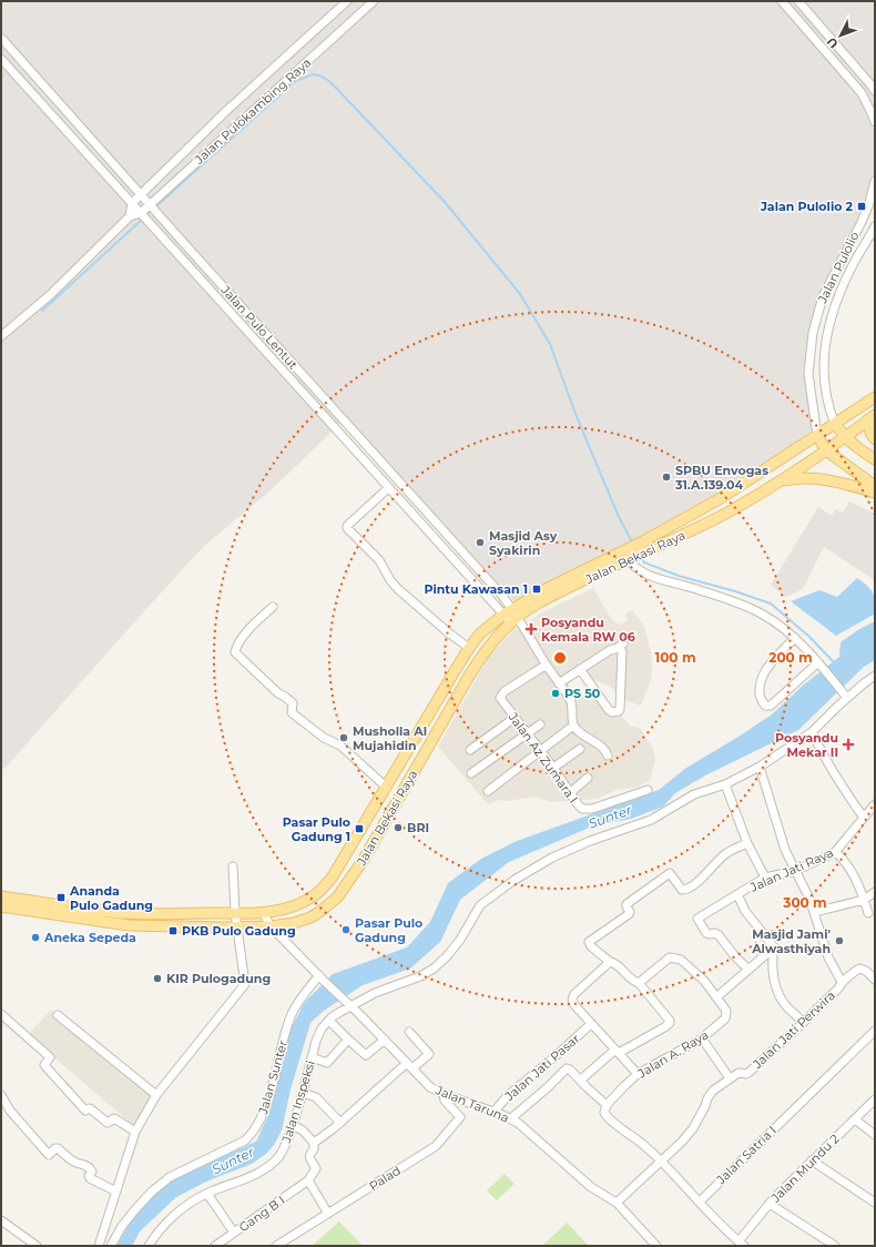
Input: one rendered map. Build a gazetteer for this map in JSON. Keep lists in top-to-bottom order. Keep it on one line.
{"streets":{"main road":["Jalan Bekasi Raya"],"street":["Jalan Pulokambing Raya","Jalan Pulolio","Jalan Pulo Lentut","Jalan Az Zumara I","Jalan Jati Raya","Jalan Jati Perwira","Jalan A. Raya","Jalan Jati Pasar","Jalan Sunter","Jalan Inspeksi","Jalan Taruna","Jalan Satria I","Jalan Mundu 2","Palad","Gang B I"]},"crossings":[["Jalan Pulokambing Raya","Jalan Pulo Lentut"],["Jalan Pulolio","Jalan Bekasi Raya"],["Jalan Pulo Lentut","Jalan Bekasi Raya"],["Jalan Bekasi Raya","Jalan Taruna"],["Jalan Jati Perwira","Jalan Taruna"],["Jalan Jati Pasar","Jalan Taruna"],["Jalan Sunter","Jalan Taruna"],["Jalan Inspeksi","Jalan Taruna"],["Jalan Taruna","Palad"]],"water":["Sunter"],"places":{"transit":["Jalan Pulolio 2","Pintu Kawasan 1","Pasar Pulo Gadung 1","Ananda Pulo Gadung","PKB Pulo Gadung"],"other":["SPBU Envogas 31.A.139.04","Masjid Asy Syakirin","PS 50","Musholla Al Mujahidin","BRI","Pasar Pulo Gadung","Aneka Sepeda","Masjid Jami' Alwasthiyah","KIR Pulogadung"],"health":["Posyandu Kemala RW 06","Posyandu Mekar II"]},"north":"bottom left","rings":["100 m","200 m","300 m"]}
